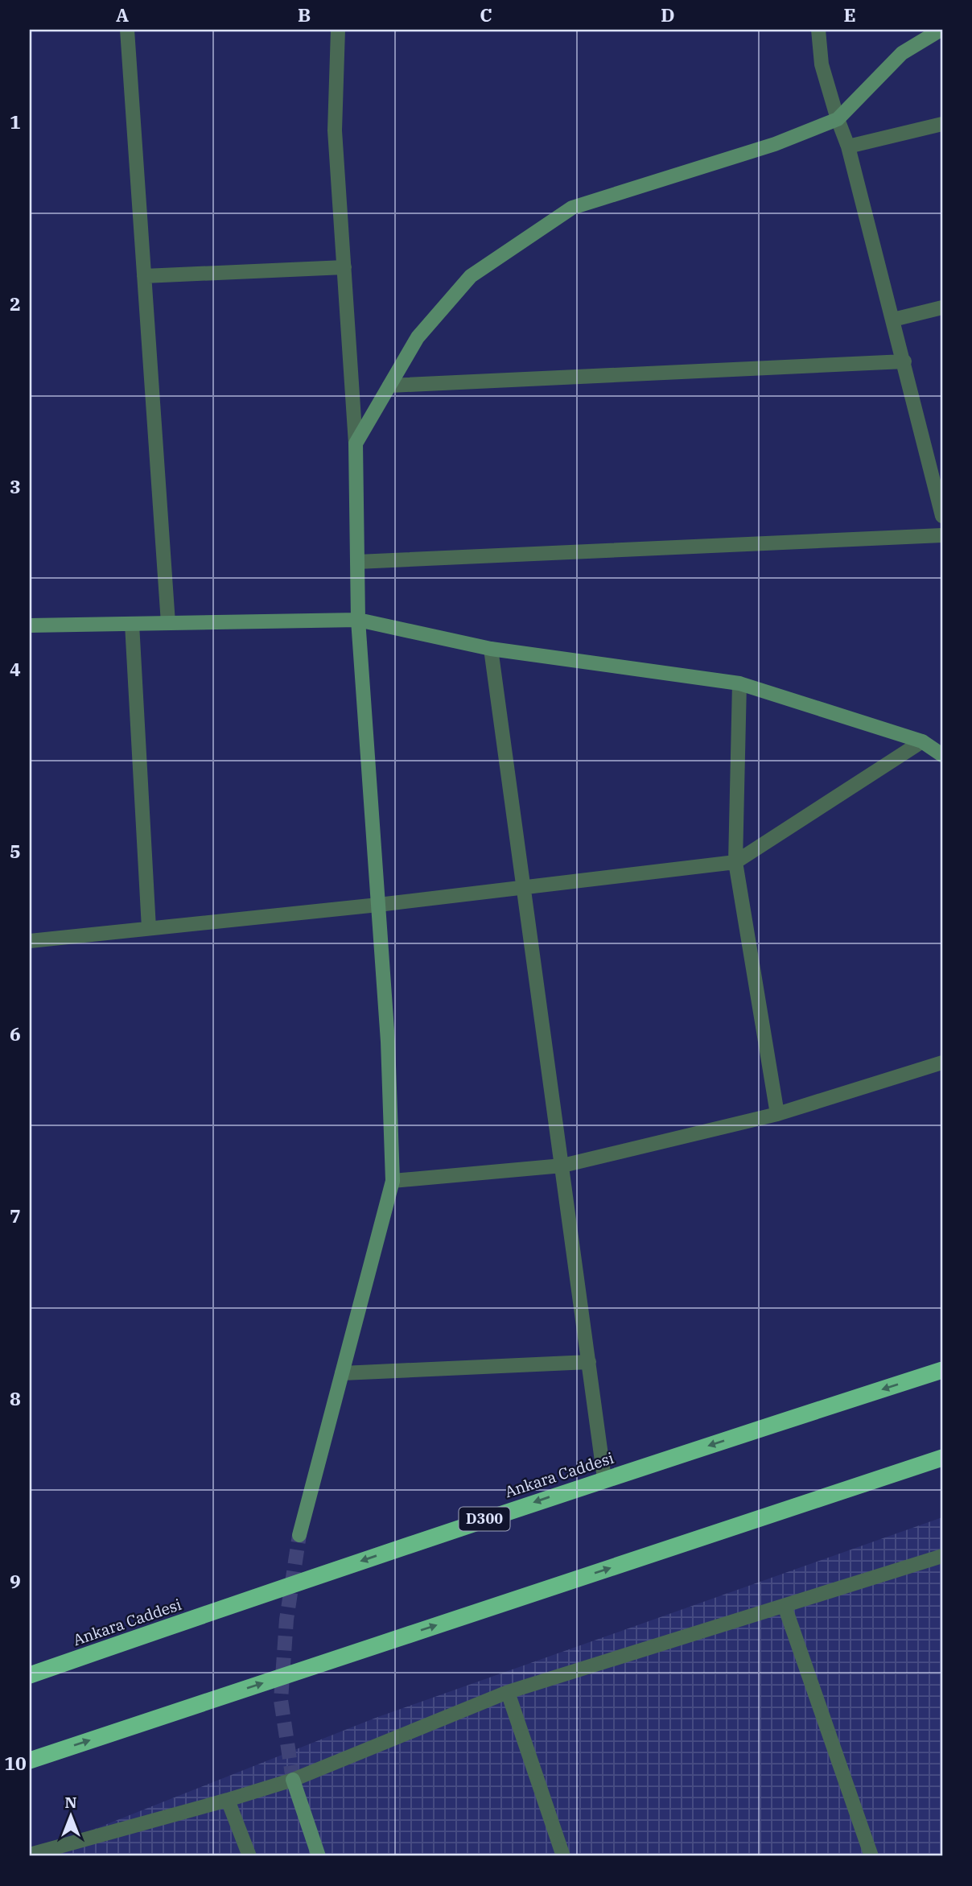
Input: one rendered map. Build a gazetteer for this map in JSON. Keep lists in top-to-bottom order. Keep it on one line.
{"streets":{"highway":["Ankara Caddesi","D300"]},"north":"top","grid":{"columns":["A","B","C","D","E"],"rows":["1","2","3","4","5","6","7","8","9","10"]}}
